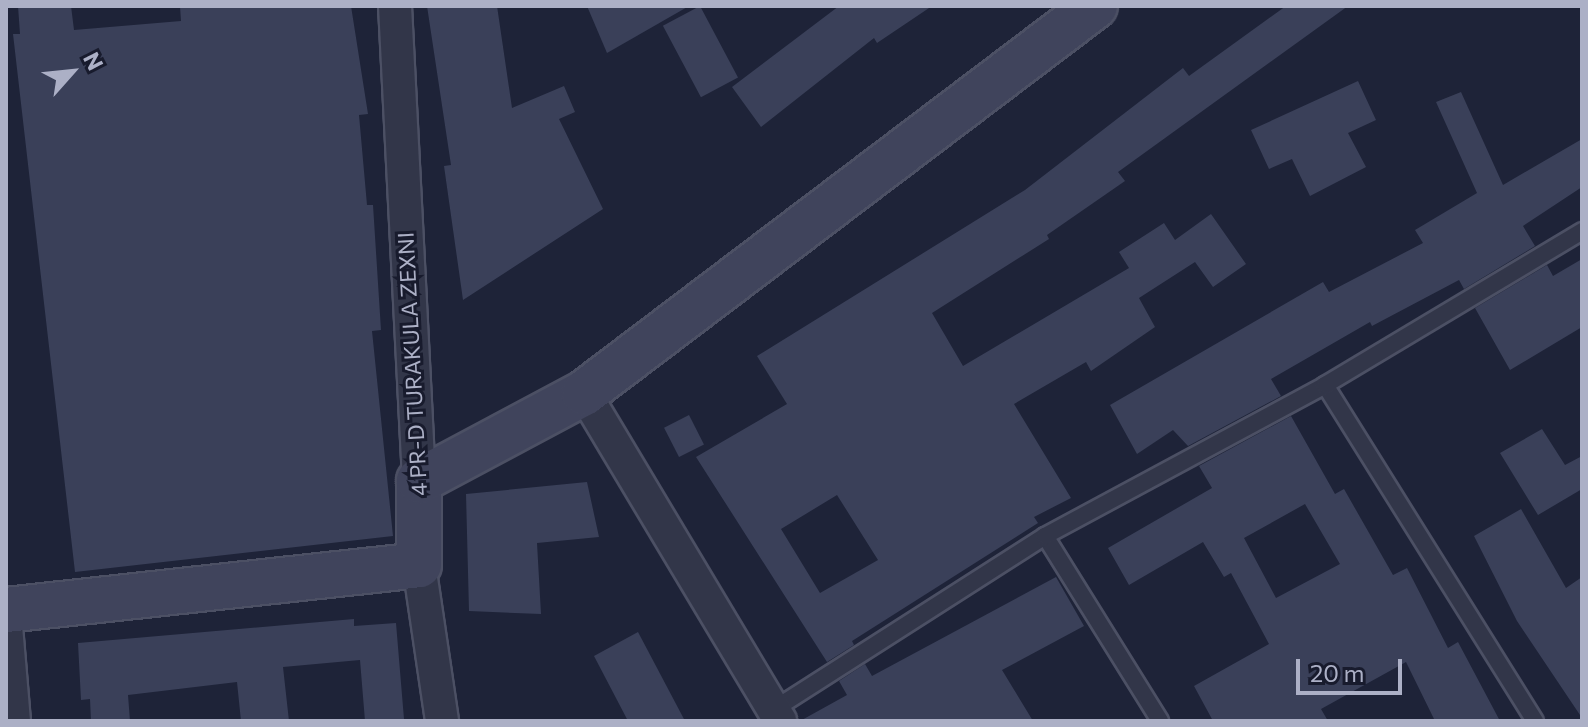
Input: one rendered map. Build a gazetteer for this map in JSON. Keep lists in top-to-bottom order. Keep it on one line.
{"streets":{"street":["4 PR-D TURAKULA ZEXNI"]},"scale_bar":"20 m","north":"top right"}
